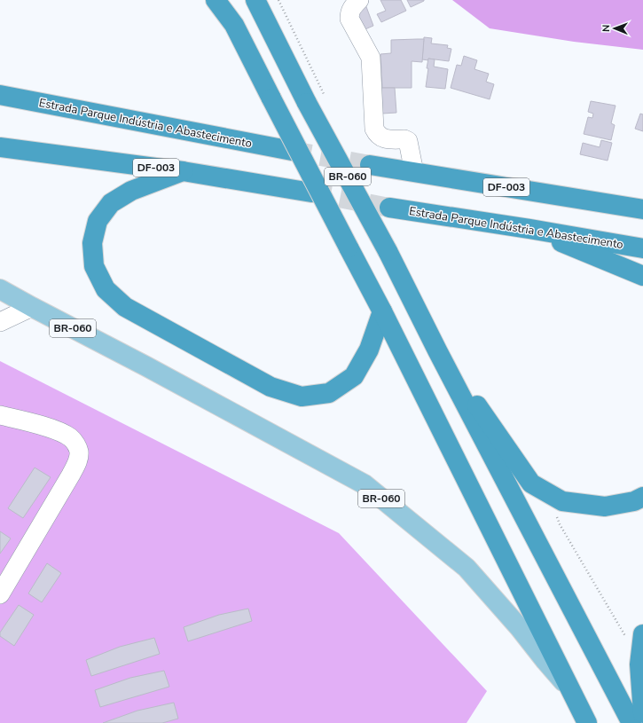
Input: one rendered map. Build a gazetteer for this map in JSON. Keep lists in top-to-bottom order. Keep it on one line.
{"streets":{"highway":["Estrada Parque Indústria e Abastecimento","DF-003","BR-060"]},"north":"left"}
